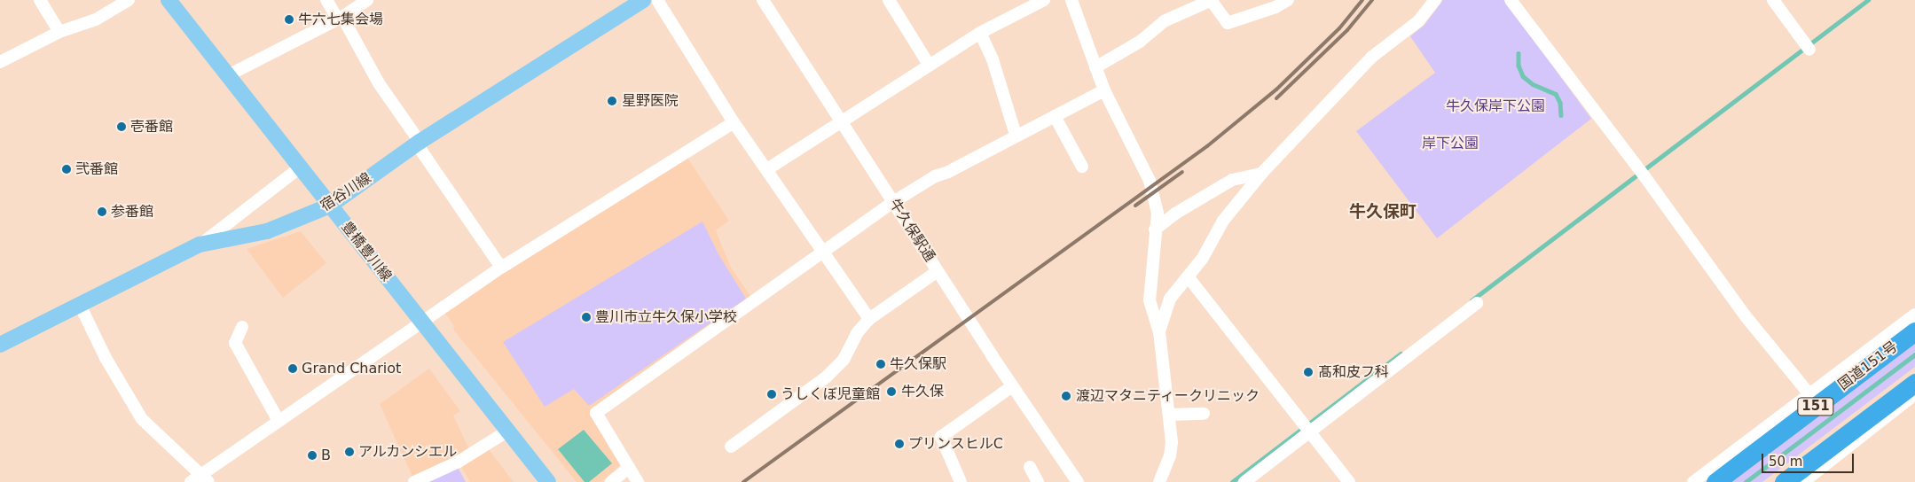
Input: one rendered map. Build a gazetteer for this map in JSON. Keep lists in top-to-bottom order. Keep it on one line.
{"streets":{"highway":["国道151号","151"],"main road":["宿谷川線","豊橋豊川線"],"street":["牛久保駅通"]},"crossings":[["宿谷川線","豊橋豊川線"]],"districts":["牛久保町"],"parks":["牛久保岸下公園","岸下公園"],"places":["牛六七集会場","星野医院","壱番館","弐番館","参番館","豊川市立牛久保小学校","牛久保駅","Grand Chariot","髙和皮フ科","牛久保","うしくぼ児童館","渡辺マタニティークリニック","プリンスヒルC","アルカンシエル","B"],"scale_bar":"50 m"}
